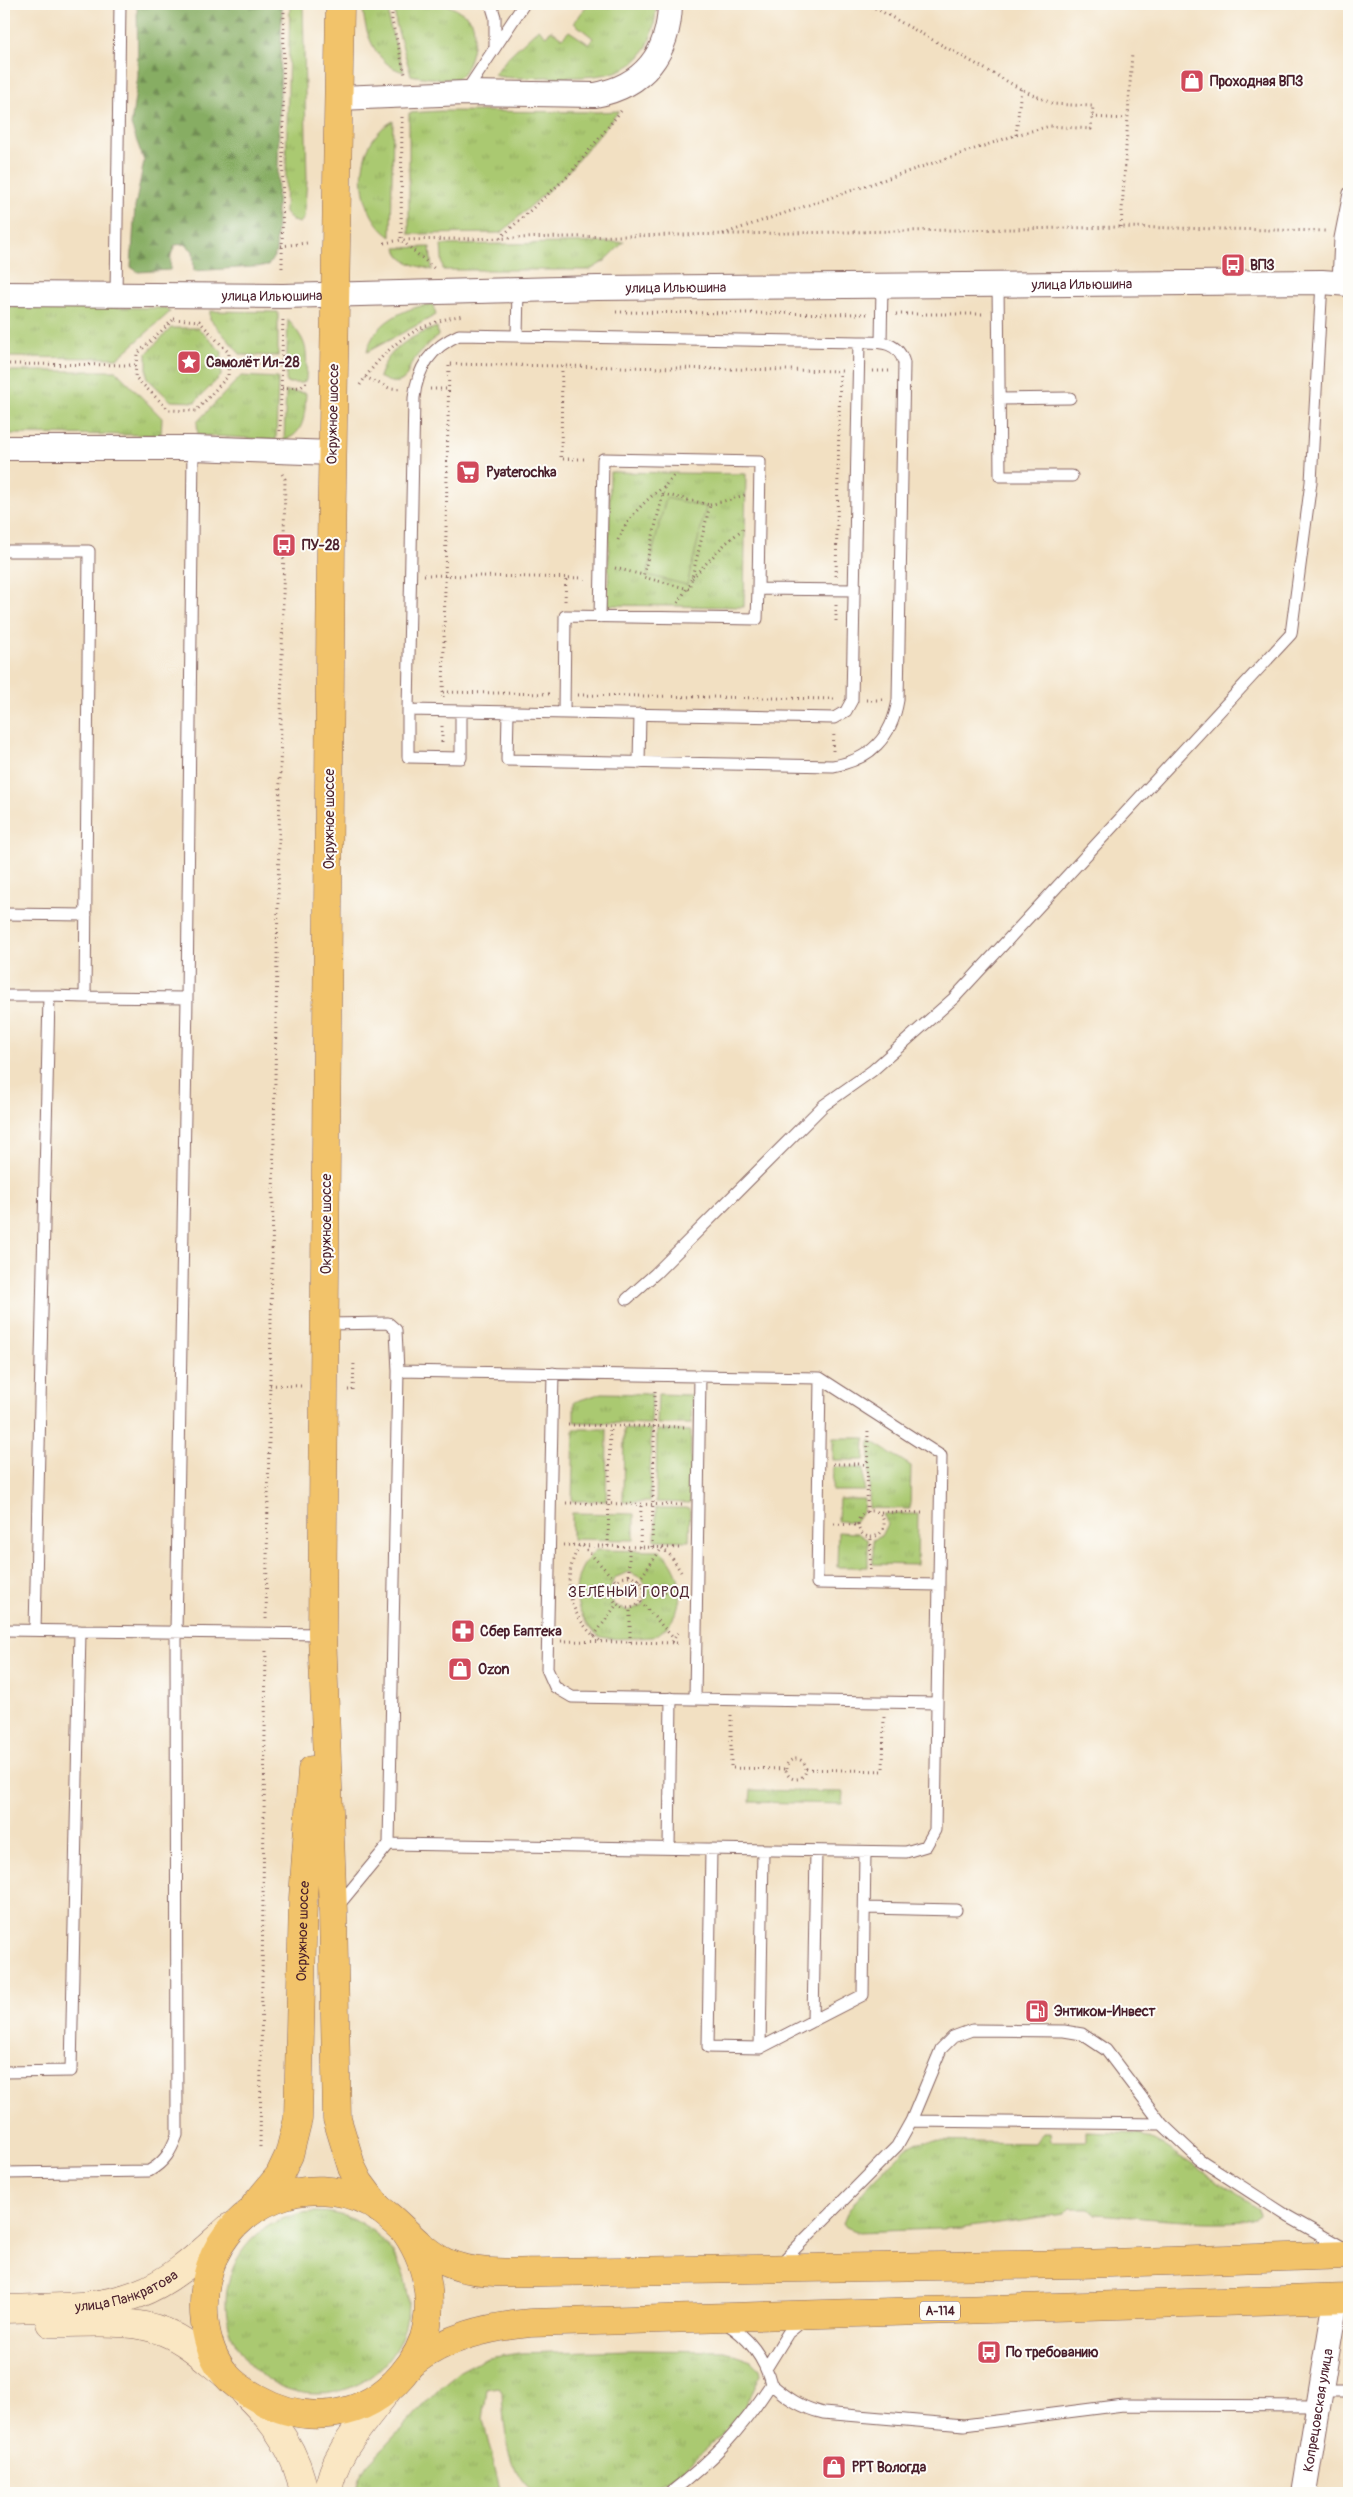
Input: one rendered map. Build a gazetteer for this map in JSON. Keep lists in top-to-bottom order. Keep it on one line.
{"streets":{"main road":["Окружное шоссе","улица Панкратова","А-114"],"street":["улица Ильюшина","Копрецовская улица"]},"crossings":[["улица Ильюшина","Окружное шоссе"],["Окружное шоссе","улица Панкратова"],["А-114","Копрецовская улица"]],"districts":["ЗЕЛЁНЫЙ ГОРОД"],"places":{"shop":["Проходная ВПЗ","Ozon","РРТ Вологда"],"bus stop":["ВПЗ","ПУ-28","По требованию"],"place":["Самолёт Ил-28"],"supermarket":["Pyaterochka"],"pharmacy":["Сбер Еаптека"],"fuel station":["Энтиком-Инвест"]}}
